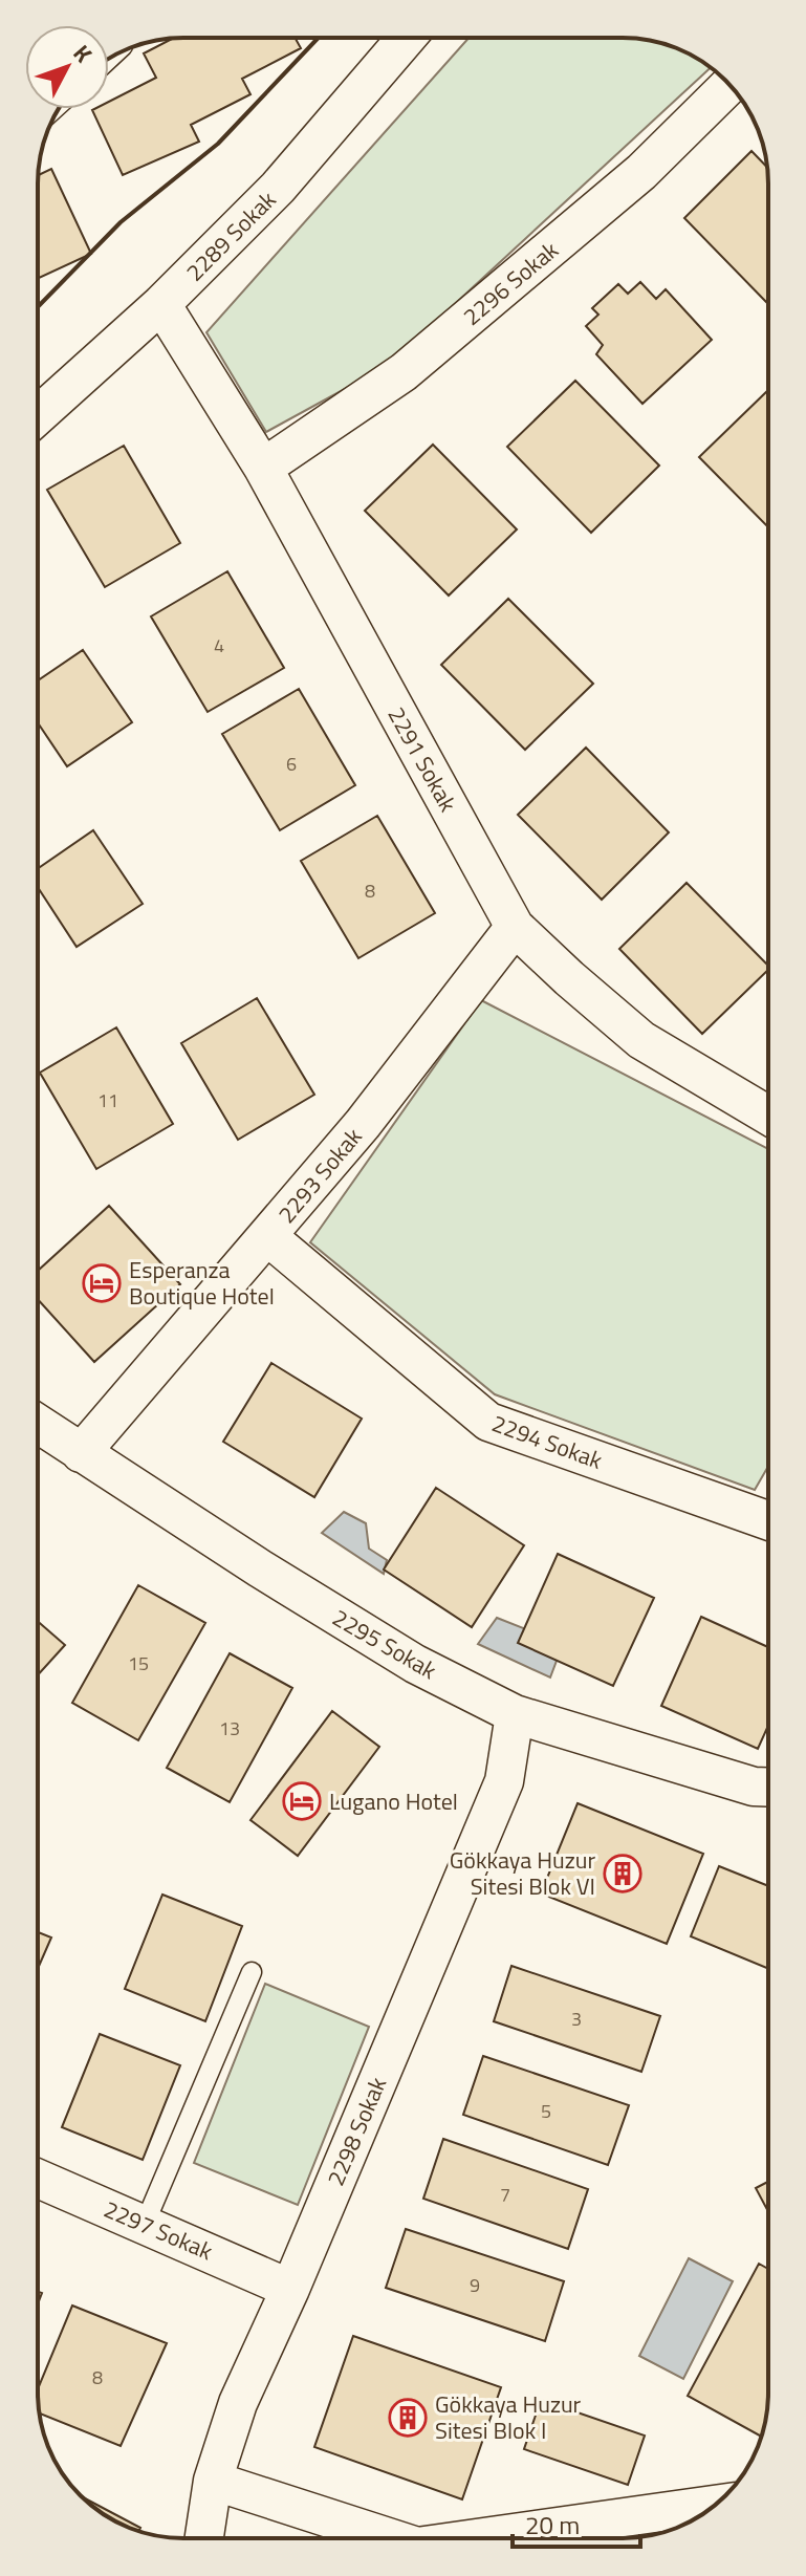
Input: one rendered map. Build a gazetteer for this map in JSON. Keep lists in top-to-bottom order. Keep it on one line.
{"streets":{"street":["2289 Sokak","2296 Sokak","2291 Sokak","2293 Sokak","2294 Sokak","2295 Sokak","2298 Sokak","2297 Sokak"]},"crossings":[["2289 Sokak","2291 Sokak"],["2296 Sokak","2291 Sokak"],["2291 Sokak","2293 Sokak"],["2293 Sokak","2294 Sokak"],["2293 Sokak","2295 Sokak"],["2295 Sokak","2298 Sokak"],["2298 Sokak","2297 Sokak"]],"places":{"hotel":["Esperanza Boutique Hotel","Lugano Hotel"],"building":["Gökkaya Huzur Sitesi Blok VI","Gökkaya Huzur Sitesi Blok I"]},"house_numbers":["4","6","8","11","15","13","3","5","7","9","8"],"scale_bar":"20 m","north":"top right"}
